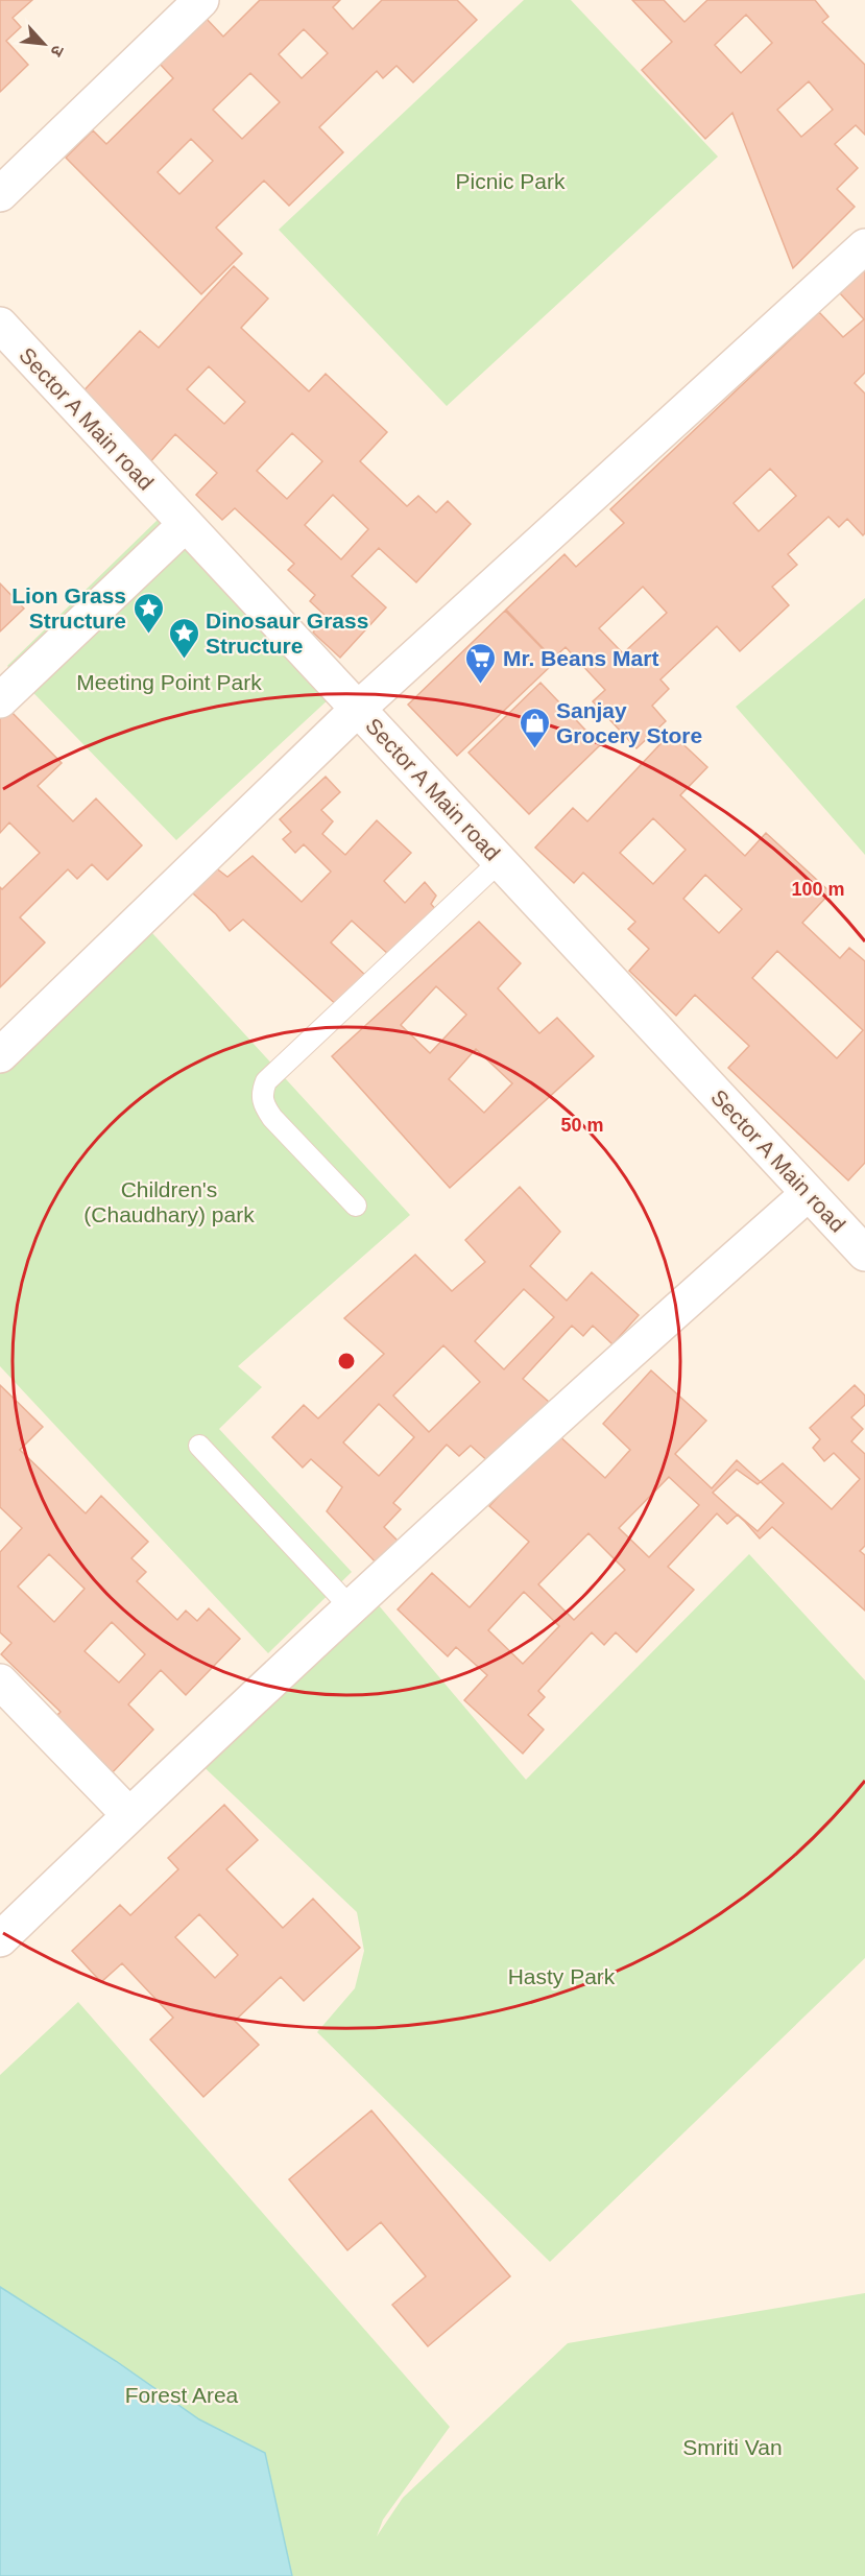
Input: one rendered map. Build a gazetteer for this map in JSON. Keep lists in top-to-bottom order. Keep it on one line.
{"streets":{"street":["Sector A Main road"]},"parks":["Picnic Park","Meeting Point Park","Children's (Chaudhary) park","Hasty Park","Forest Area","Smriti Van"],"places":{"place":["Lion Grass Structure","Dinosaur Grass Structure"],"supermarket":["Mr. Beans Mart"],"shop":["Sanjay Grocery Store"]},"north":"bottom right","rings":["100 m","50 m"]}
